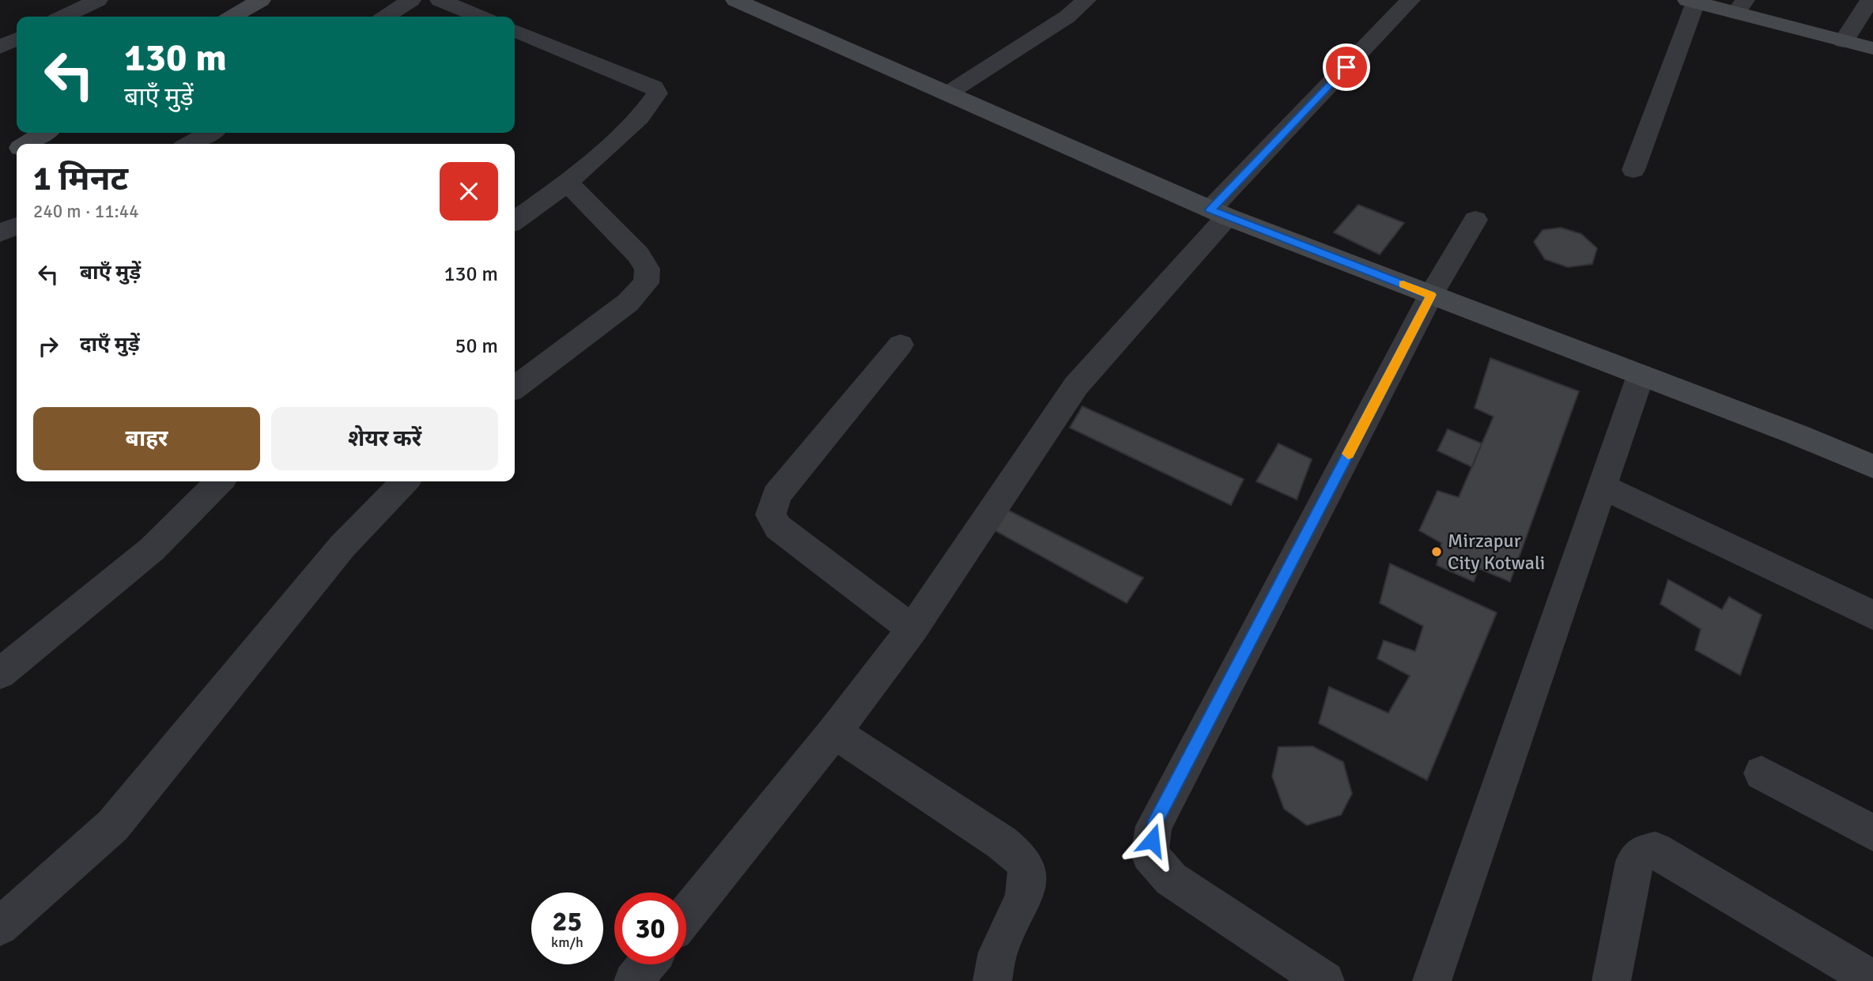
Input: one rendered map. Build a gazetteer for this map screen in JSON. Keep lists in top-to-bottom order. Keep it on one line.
{"places":["Mirzapur City Kotwali"],"page":{"turn":["130 m","बाएँ मुड़ें"],"heading":["1 मिनट","240 m · 11:44"],"list":[{"name":"बाएँ मुड़ें","value":"130 m"},{"name":"दाएँ मुड़ें","value":"50 m"}],"buttons":["बाहर","शेयर करें"],"speed":"25 km/h","limit":"30"}}
